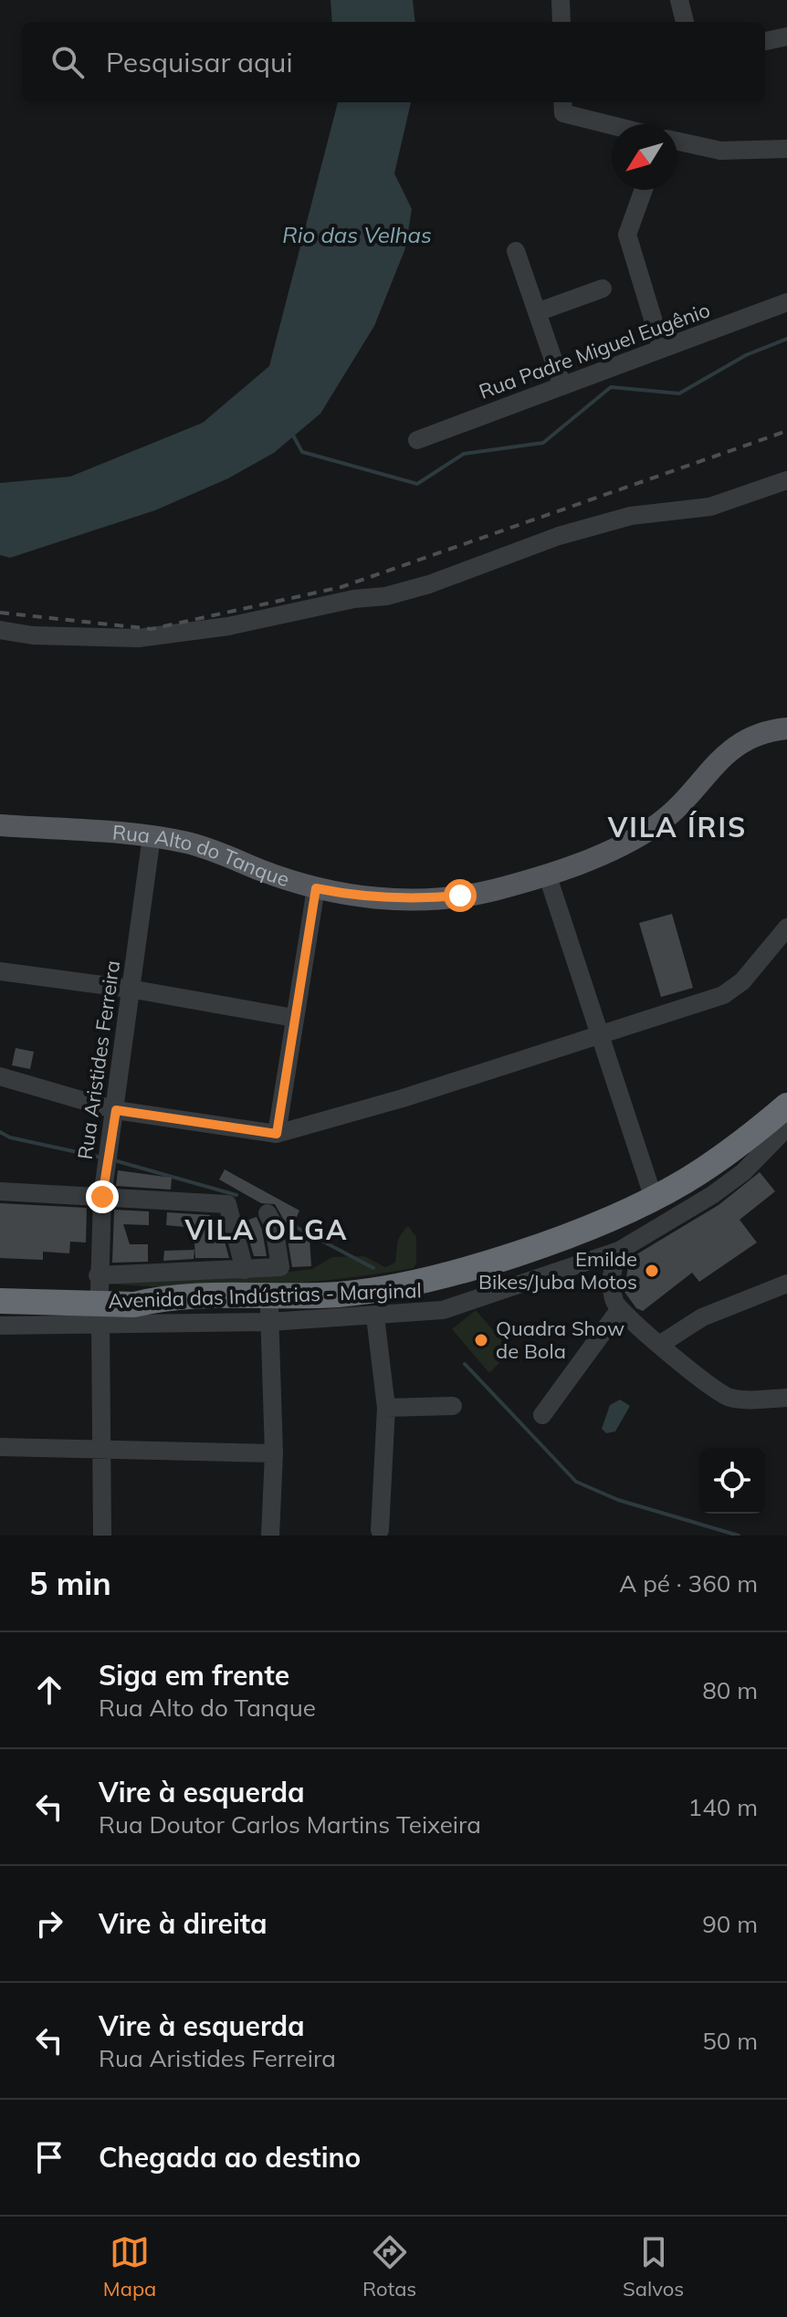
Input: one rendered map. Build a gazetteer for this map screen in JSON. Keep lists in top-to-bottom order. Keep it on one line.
{"streets":{"main road":["Rua Alto do Tanque"],"street":["Rua Padre Miguel Eugênio","Rua Aristides Ferreira","Avenida das Indústrias - Marginal"]},"crossings":[["Rua Alto do Tanque","Rua Aristides Ferreira"]],"districts":["VILA ÍRIS","VILA OLGA"],"water":["Rio das Velhas"],"places":["Emilde Bikes/Juba Motos","Quadra Show de Bola"],"north":"bottom left","page":{"search":"Pesquisar aqui","heading":["5 min","A pé · 360 m"],"list":[["Siga em frente","Rua Alto do Tanque","80 m"],["Vire à esquerda","Rua Doutor Carlos Martins Teixeira","140 m"],["Vire à direita","90 m"],["Vire à esquerda","Rua Aristides Ferreira","50 m"],"Chegada ao destino"],"nav":["Mapa","Rotas","Salvos"]}}
